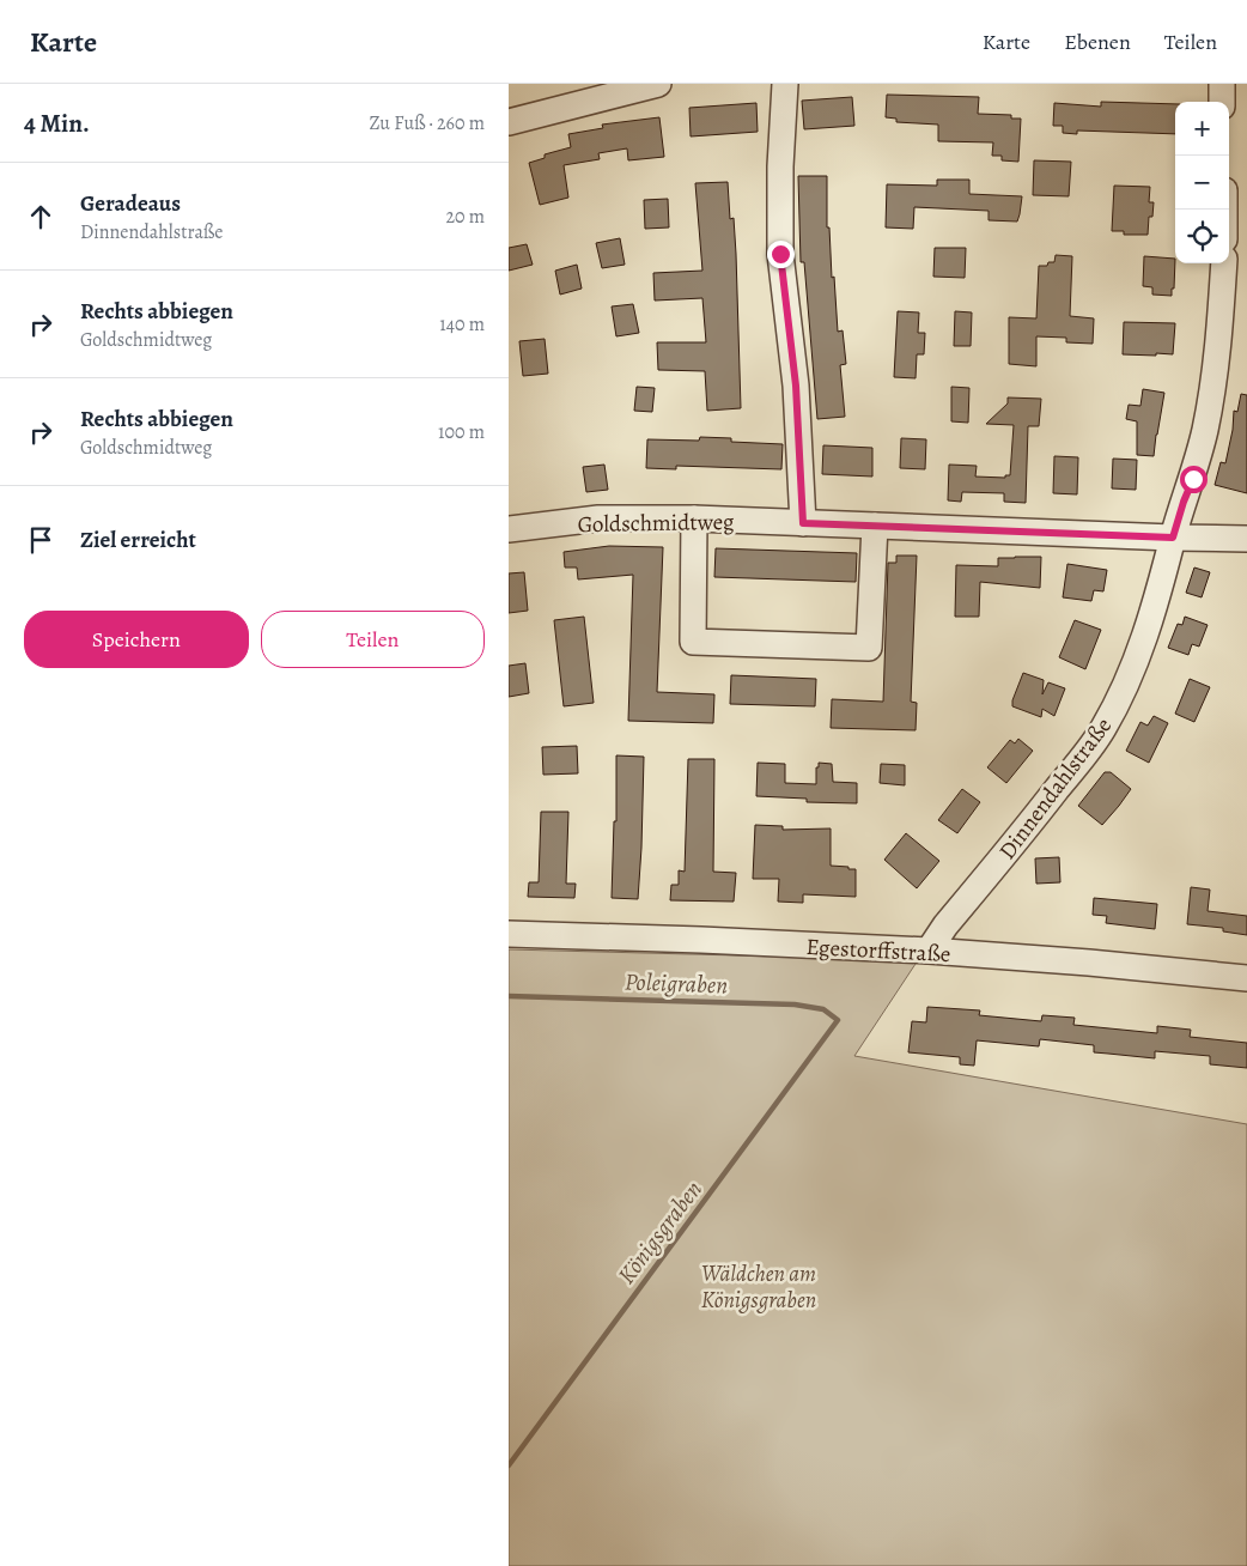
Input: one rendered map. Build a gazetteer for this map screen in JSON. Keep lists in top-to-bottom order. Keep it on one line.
{"streets":{"street":["Goldschmidtweg","Dinnendahlstraße","Egestorffstraße"]},"crossings":[["Goldschmidtweg","Dinnendahlstraße"],["Dinnendahlstraße","Egestorffstraße"]],"water":["Poleigraben","Königsgraben"],"parks":["Wäldchen am Königsgraben"],"page":{"header":"Karte","nav":["Karte","Ebenen","Teilen"],"heading":["4 Min.","Zu Fuß · 260 m"],"map_buttons":["+","−"],"list":[["Geradeaus","Dinnendahlstraße","20 m"],["Rechts abbiegen","Goldschmidtweg","140 m"],["Rechts abbiegen","Goldschmidtweg","100 m"],"Ziel erreicht"],"buttons":["Speichern","Teilen"]}}
